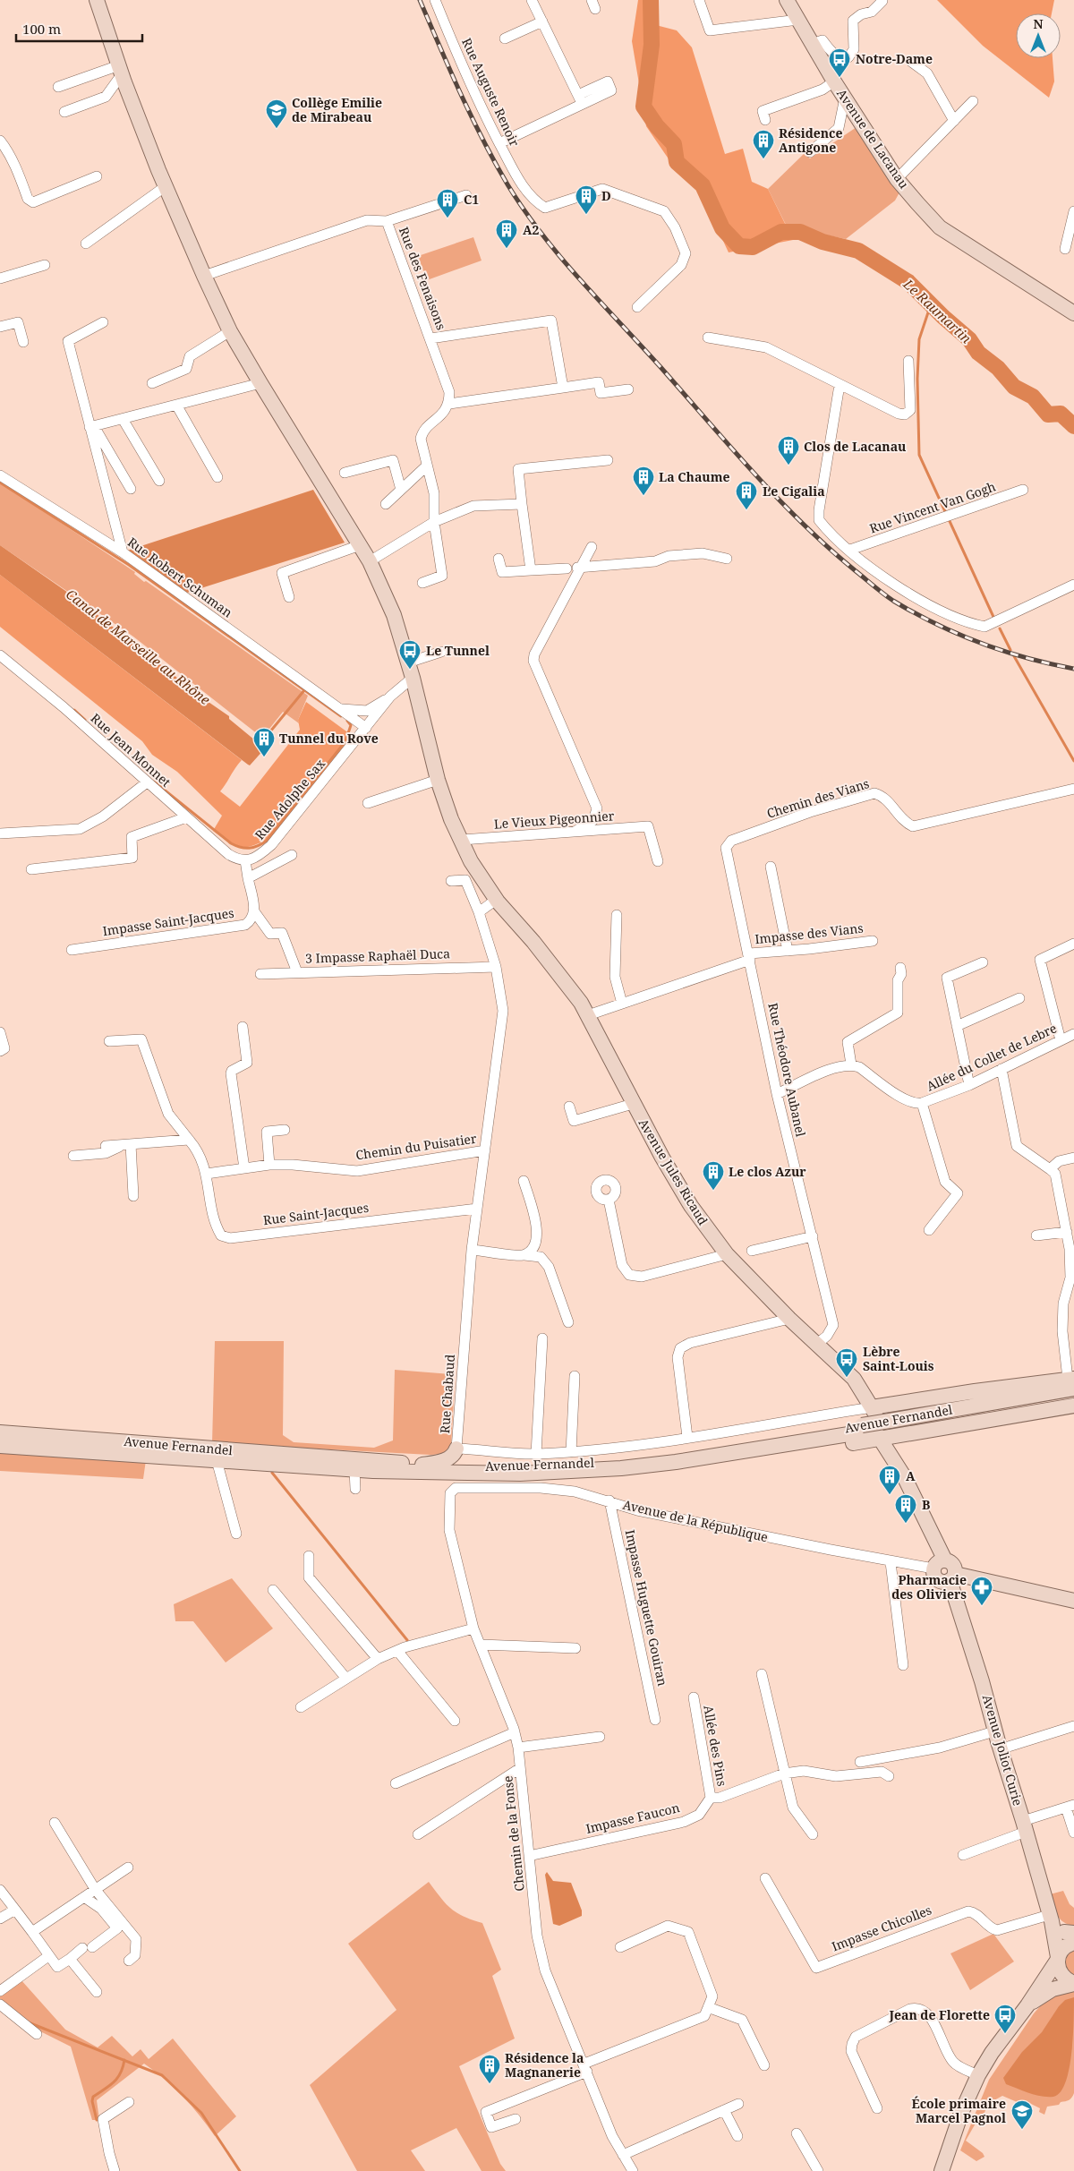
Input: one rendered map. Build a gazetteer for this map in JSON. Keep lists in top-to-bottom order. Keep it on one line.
{"streets":{"street":["Rue Auguste Renoir","Avenue de Lacanau","Rue des Fenaisons","Rue Vincent Van Gogh","Rue Robert Schuman","Rue Jean Monnet","Chemin des Vians","Rue Adolphe Sax","Le Vieux Pigeonnier","Impasse Saint-Jacques","Impasse des Vians","3 Impasse Raphaël Duca","Allée du Collet de Lebre","Rue Théodore Aubanel","Chemin du Puisatier","Avenue Jules Ricaud","Rue Saint-Jacques","Rue Chabaud","Avenue Fernandel","Avenue de la République","Impasse Huguette Gouiran","Allée des Pins","Avenue Joliot Curie","Impasse Faucon","Chemin de la Fonse","Impasse Chicolles"]},"crossings":[["Rue des Fenaisons","Avenue Jules Ricaud"],["Rue Robert Schuman","Rue Adolphe Sax"],["Rue Jean Monnet","Rue Adolphe Sax"],["Chemin des Vians","Impasse des Vians"],["Chemin des Vians","Rue Théodore Aubanel"],["Rue Adolphe Sax","Avenue Jules Ricaud"],["Le Vieux Pigeonnier","Avenue Jules Ricaud"],["Impasse des Vians","Rue Théodore Aubanel"],["3 Impasse Raphaël Duca","Rue Chabaud"],["Rue Théodore Aubanel","Avenue Jules Ricaud"],["Chemin du Puisatier","Rue Saint-Jacques"],["Chemin du Puisatier","Rue Chabaud"],["Avenue Jules Ricaud","Rue Chabaud"],["Avenue Jules Ricaud","Avenue Fernandel"],["Avenue Jules Ricaud","Avenue de la République"],["Avenue Jules Ricaud","Avenue Joliot Curie"],["Rue Saint-Jacques","Rue Chabaud"],["Rue Chabaud","Avenue Fernandel"],["Avenue de la République","Impasse Huguette Gouiran"],["Avenue de la République","Avenue Joliot Curie"],["Avenue de la République","Chemin de la Fonse"],["Allée des Pins","Impasse Faucon"],["Avenue Joliot Curie","Impasse Chicolles"],["Impasse Faucon","Chemin de la Fonse"]],"water":["Le Raumartin","Canal de Marseille au Rhône"],"places":{"bus stop":["Notre-Dame","Le Tunnel","Lèbre Saint-Louis","Jean de Florette"],"school or university":["Collège Emilie de Mirabeau","École primaire Marcel Pagnol"],"building":["Résidence Antigone","D","C1","A2","Clos de Lacanau","La Chaume","Le Cigalia","Tunnel du Rove","Le clos Azur","A","B","Résidence la Magnanerie"],"pharmacy":["Pharmacie des Oliviers"]},"scale_bar":"100 m","north":"top"}
